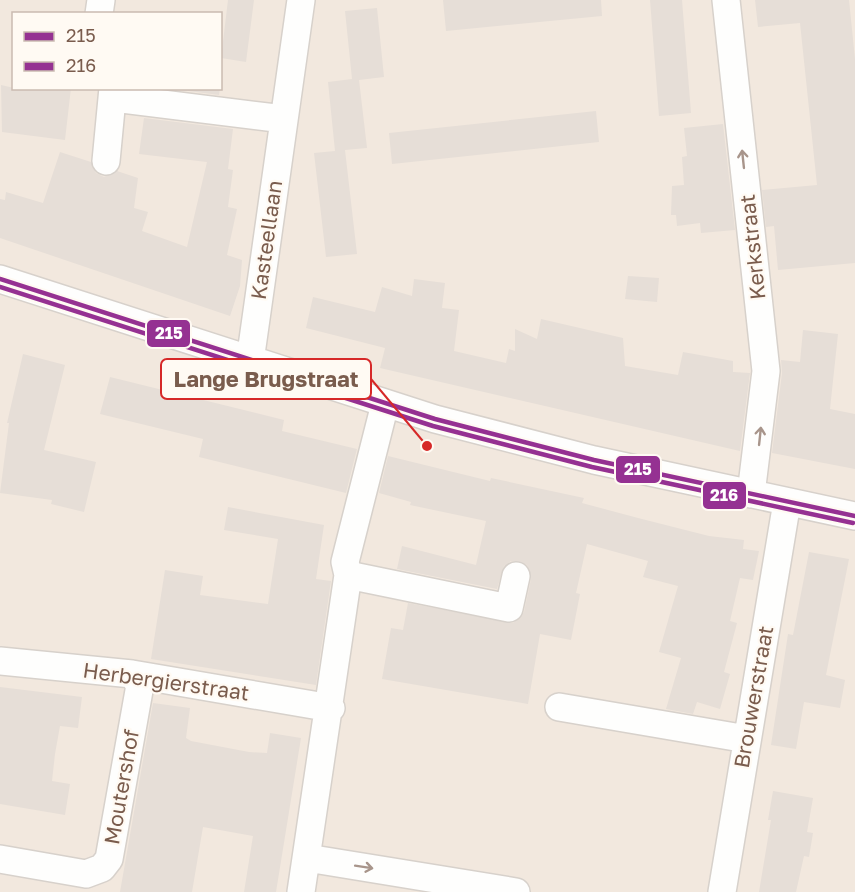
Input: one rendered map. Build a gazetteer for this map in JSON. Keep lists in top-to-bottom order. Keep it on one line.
{"streets":{"street":["Kasteellaan","Kerkstraat","Herbergierstraat","Brouwerstraat","Moutershof"]},"crossings":[["Herbergierstraat","Moutershof"]],"one_way":["Kerkstraat"],"places":["Lange Brugstraat"],"lines":["transit line 215","transit line 216"],"legend":["215","216"]}
